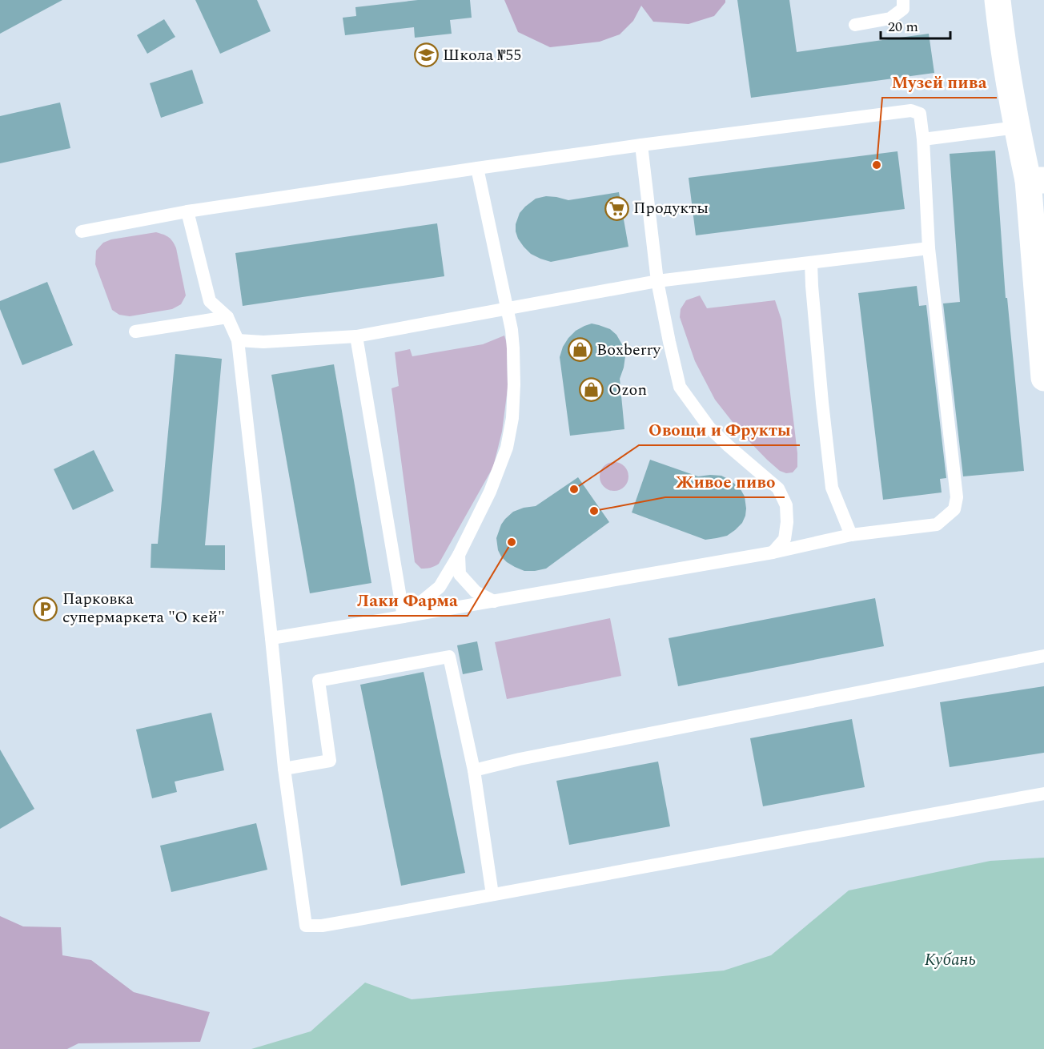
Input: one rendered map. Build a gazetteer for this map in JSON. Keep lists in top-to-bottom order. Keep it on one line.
{"water":["Кубань"],"places":{"school or university":["Школа №55"],"other":["Музей пива","Овощи и Фрукты","Живое пиво","Лаки Фарма"],"supermarket":["Продукты"],"shop":["Boxberry","Ozon"],"parking":["Парковка супермаркета \"О кей\""]},"scale_bar":"20 m"}
